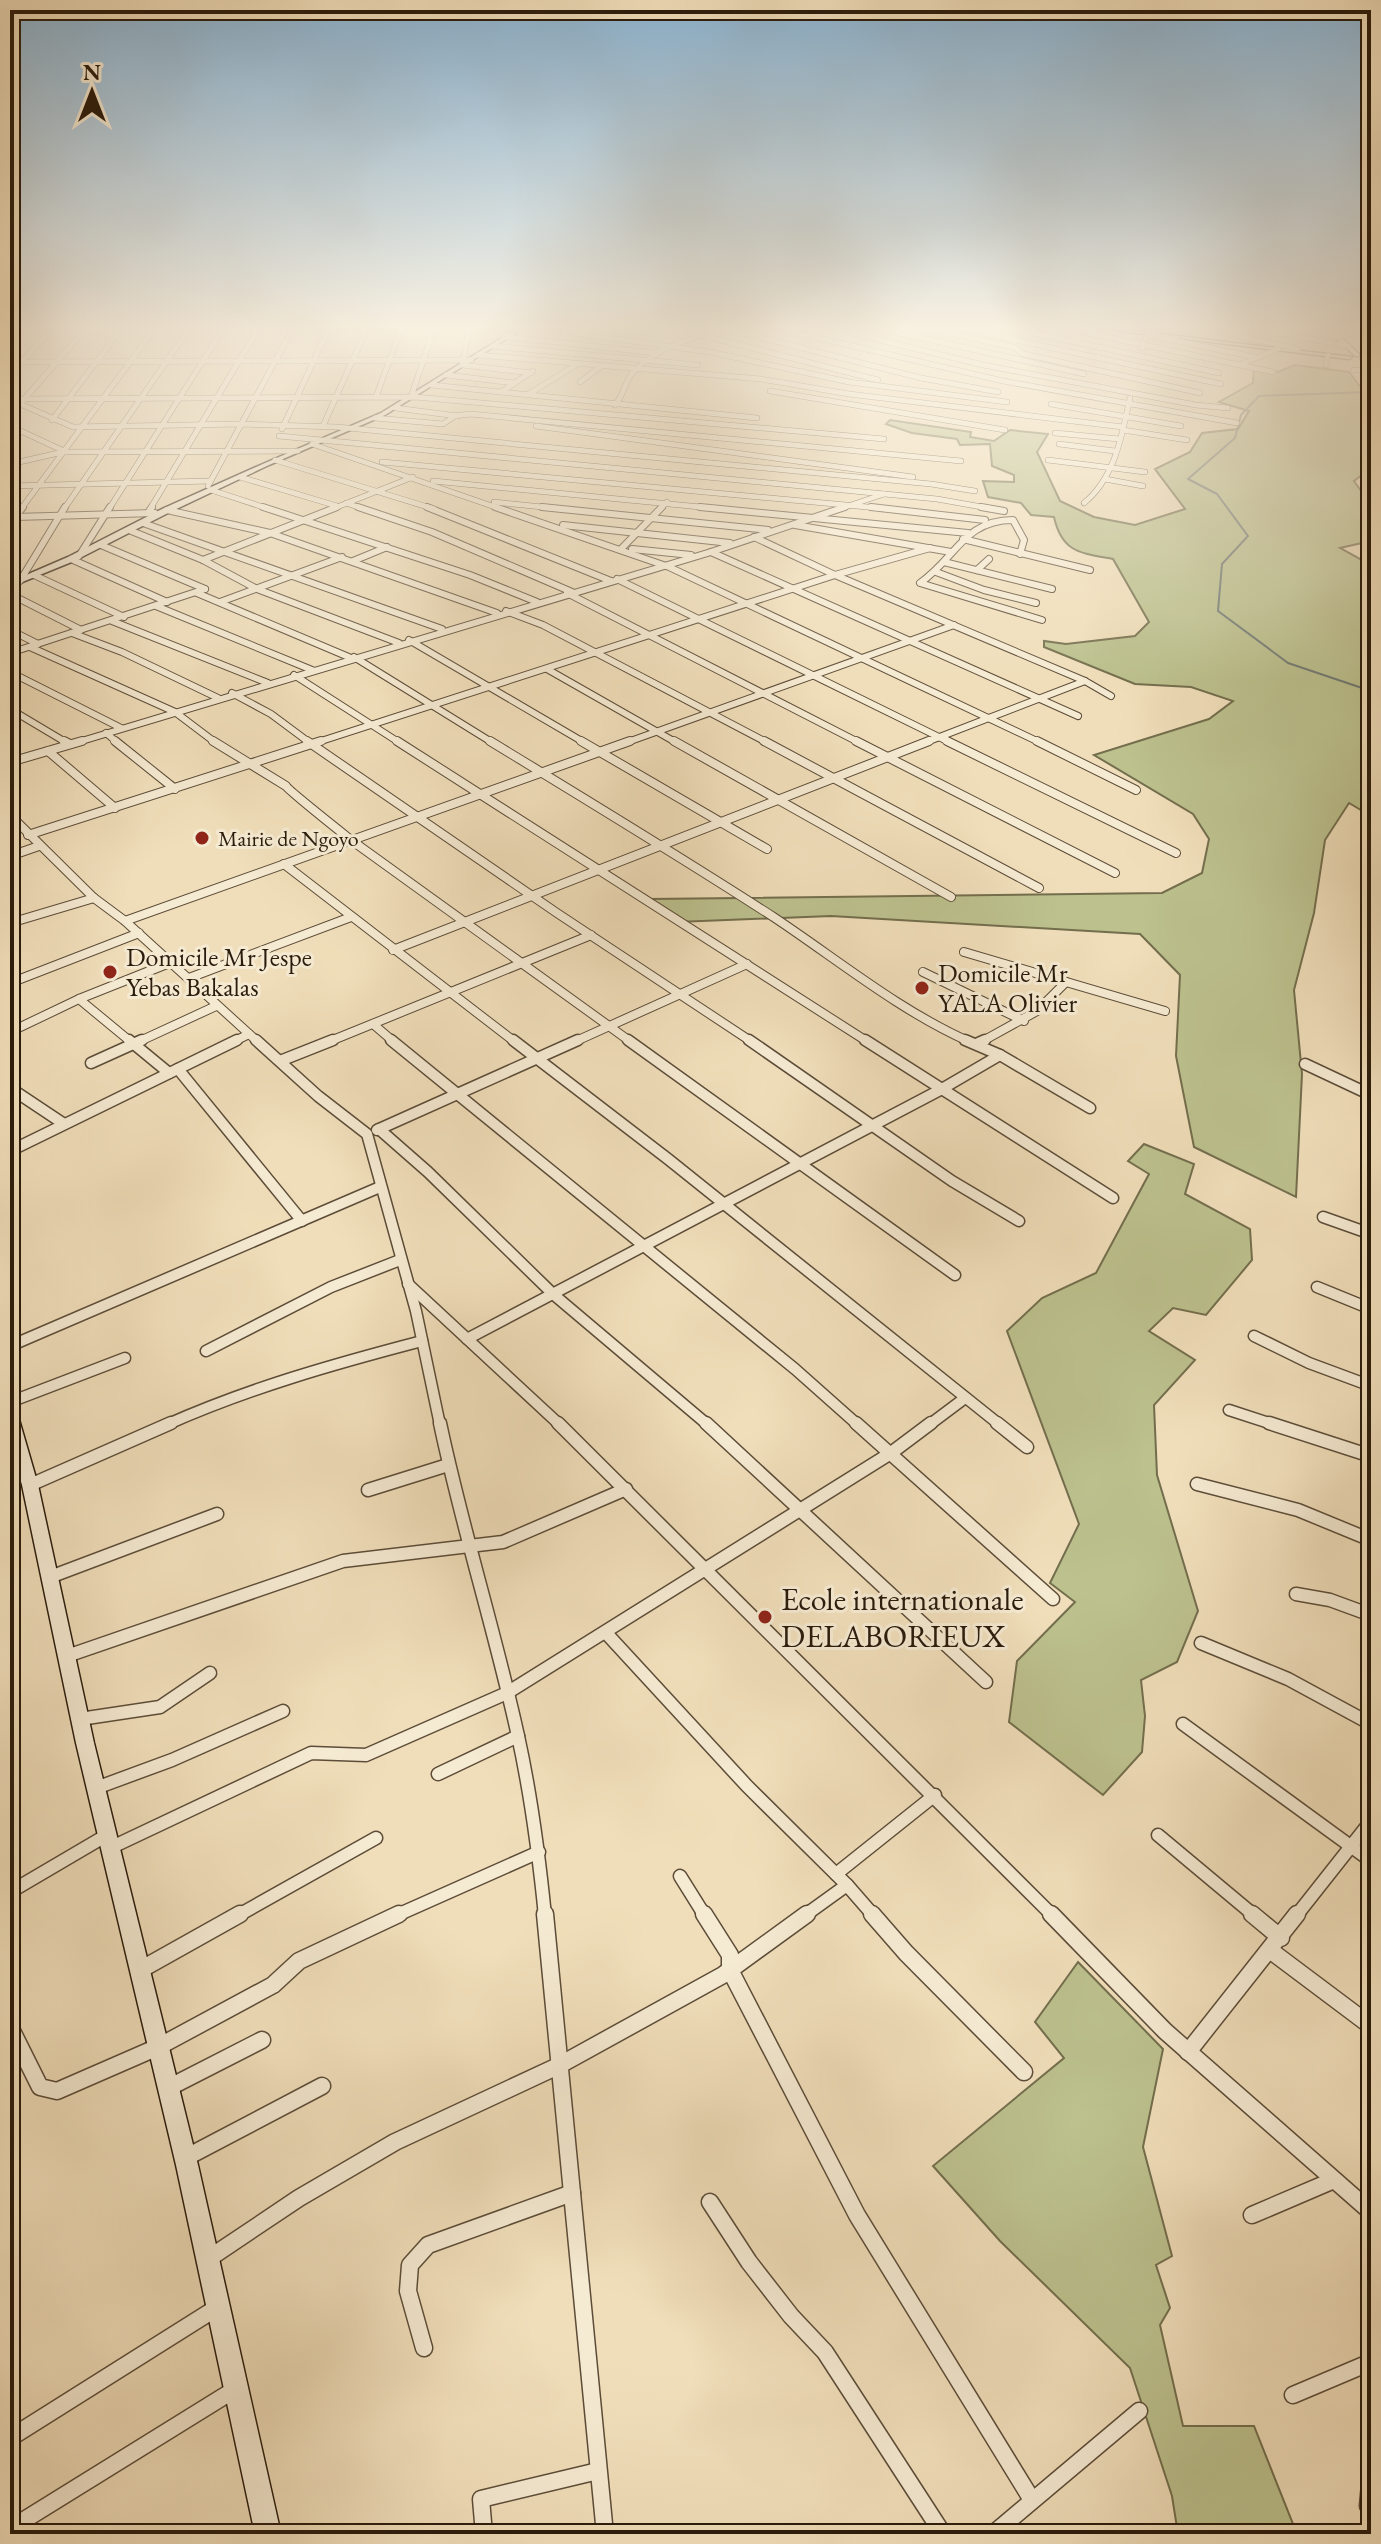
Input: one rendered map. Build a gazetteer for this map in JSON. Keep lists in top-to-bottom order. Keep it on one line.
{"places":["Mairie de Ngoyo","Domicile Mr Jespe Yebas Bakalas","Domicile Mr YALA Olivier","Ecole internationale DELABORIEUX"],"north":"top"}
